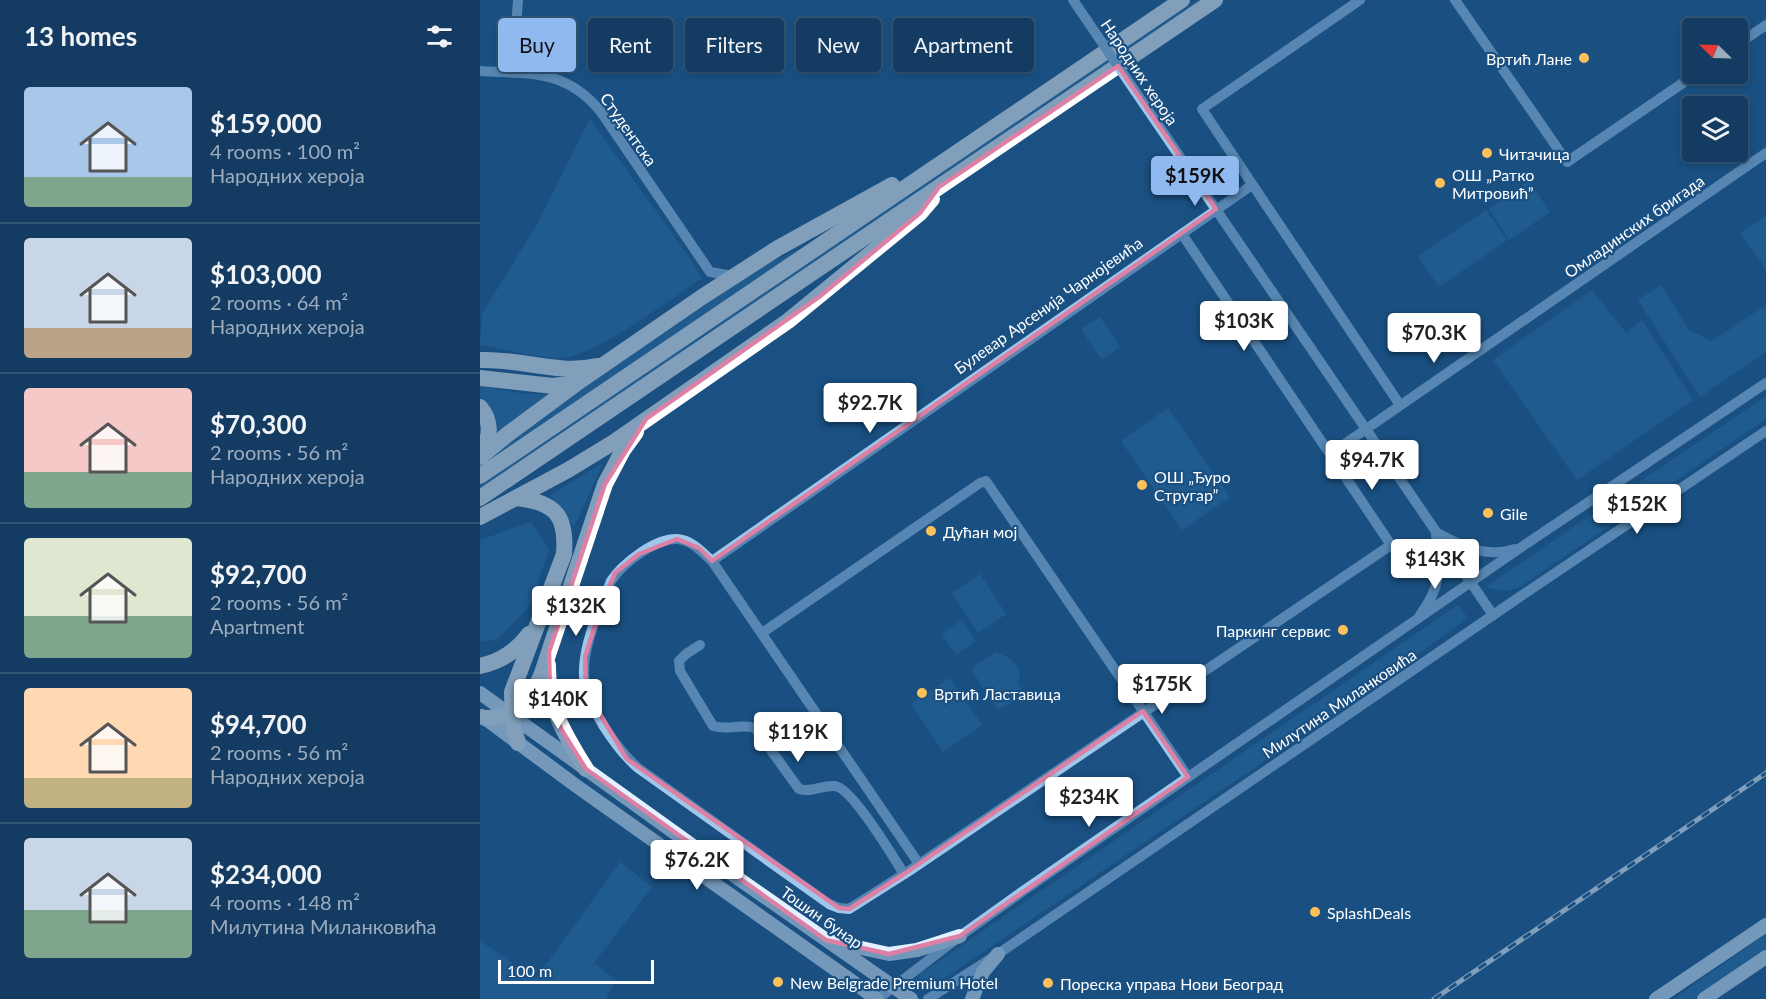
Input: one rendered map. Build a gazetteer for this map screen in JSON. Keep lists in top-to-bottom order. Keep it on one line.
{"streets":{"main road":["Тошин бунар"],"street":["Народних хероја","Студентска","Омладинских бригада","Булевар Арсенија Чарнојевића","Милутина Миланковића"]},"crossings":[["Народних хероја","Омладинских бригада"],["Народних хероја","Булевар Арсенија Чарнојевића"],["Народних хероја","Милутина Миланковића"],["Милутина Миланковића","Тошин бунар"]],"places":["Вртић Лане","Читачица","ОШ „Ратко Митровић”","ОШ „Ђуро Стругар”","Gile","Дућан мој","Паркинг сервис","Вртић Ластавица","SplashDeals","New Belgrade Premium Hotel","Пореска управа Нови Београд"],"scale_bar":"100 m","north":"top left","page":{"heading":"13 homes","chip":["Buy","Rent","Filters","New","Apartment"],"list":[{"name":"$159,000","note":"4 rooms · 100 m² · Народних хероја"},{"name":"$103,000","note":"2 rooms · 64 m² · Народних хероја"},{"name":"$70,300","note":"2 rooms · 56 m² · Народних хероја"},{"name":"$92,700","note":"2 rooms · 56 m² · Apartment"},{"name":"$94,700","note":"2 rooms · 56 m² · Народних хероја"},{"name":"$234,000","note":"4 rooms · 148 m² · Милутина Миланковића"}],"price":["$159K","$103K","$70.3K","$92.7K","$94.7K","$152K","$143K","$132K","$175K","$140K","$119K","$234K","$76.2K"],"scale":"100 m"}}
